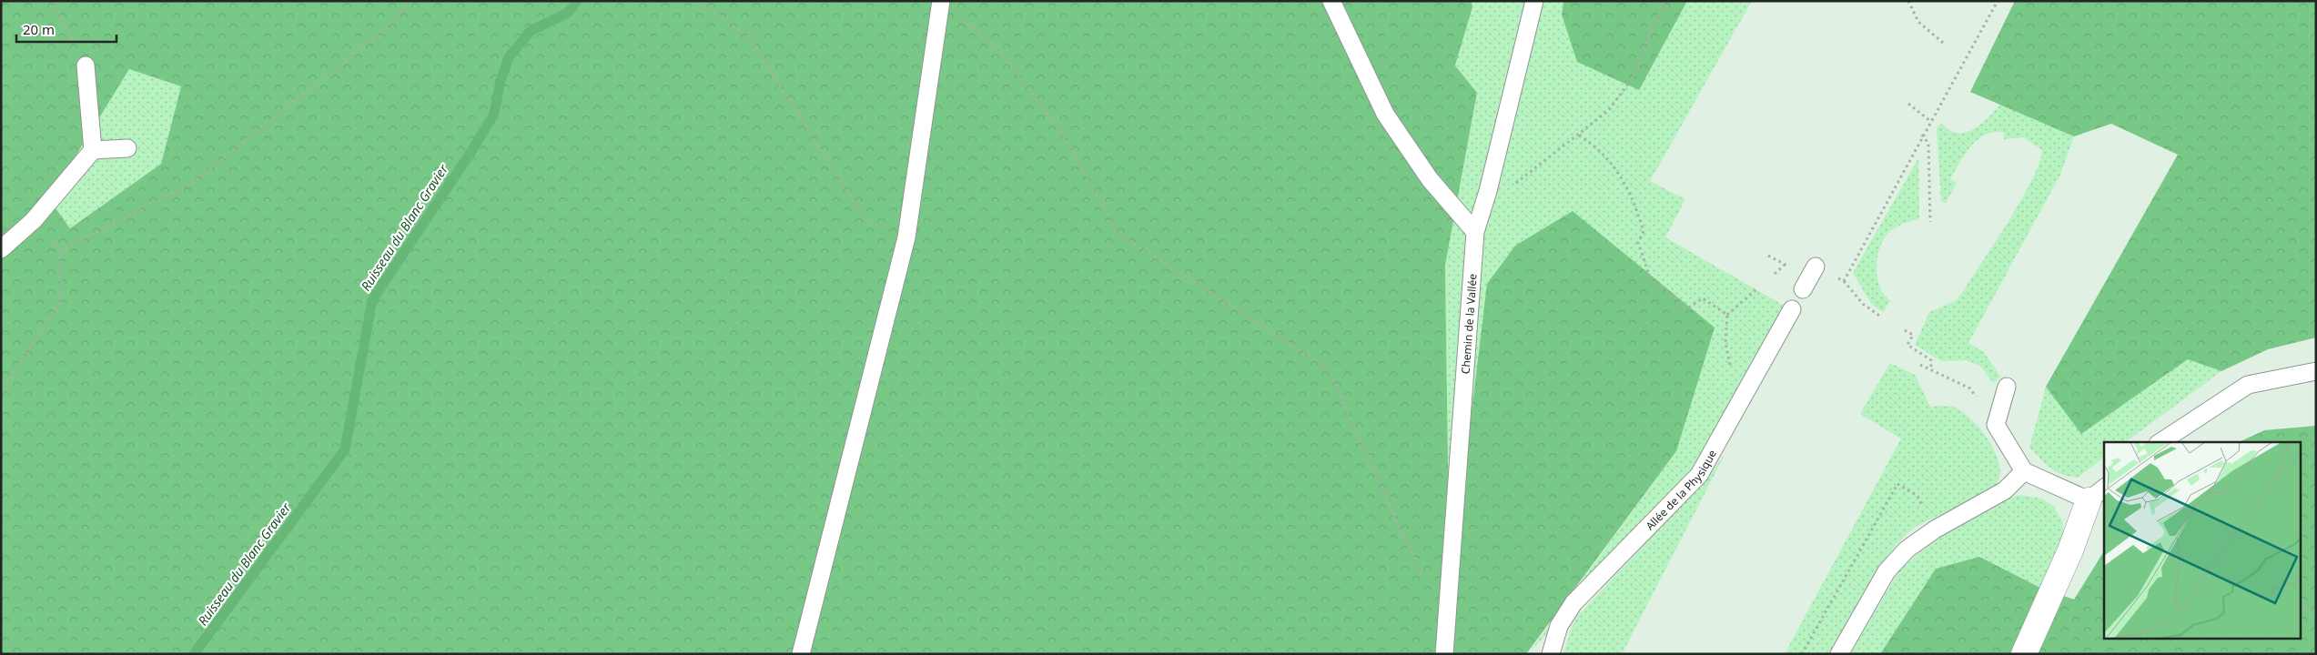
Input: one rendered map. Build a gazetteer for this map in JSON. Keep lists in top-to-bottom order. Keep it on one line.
{"streets":{"lane":["Chemin de la Vallée","Allée de la Physique"]},"water":["Ruisseau du Blanc Gravier"],"scale_bar":"20 m"}
